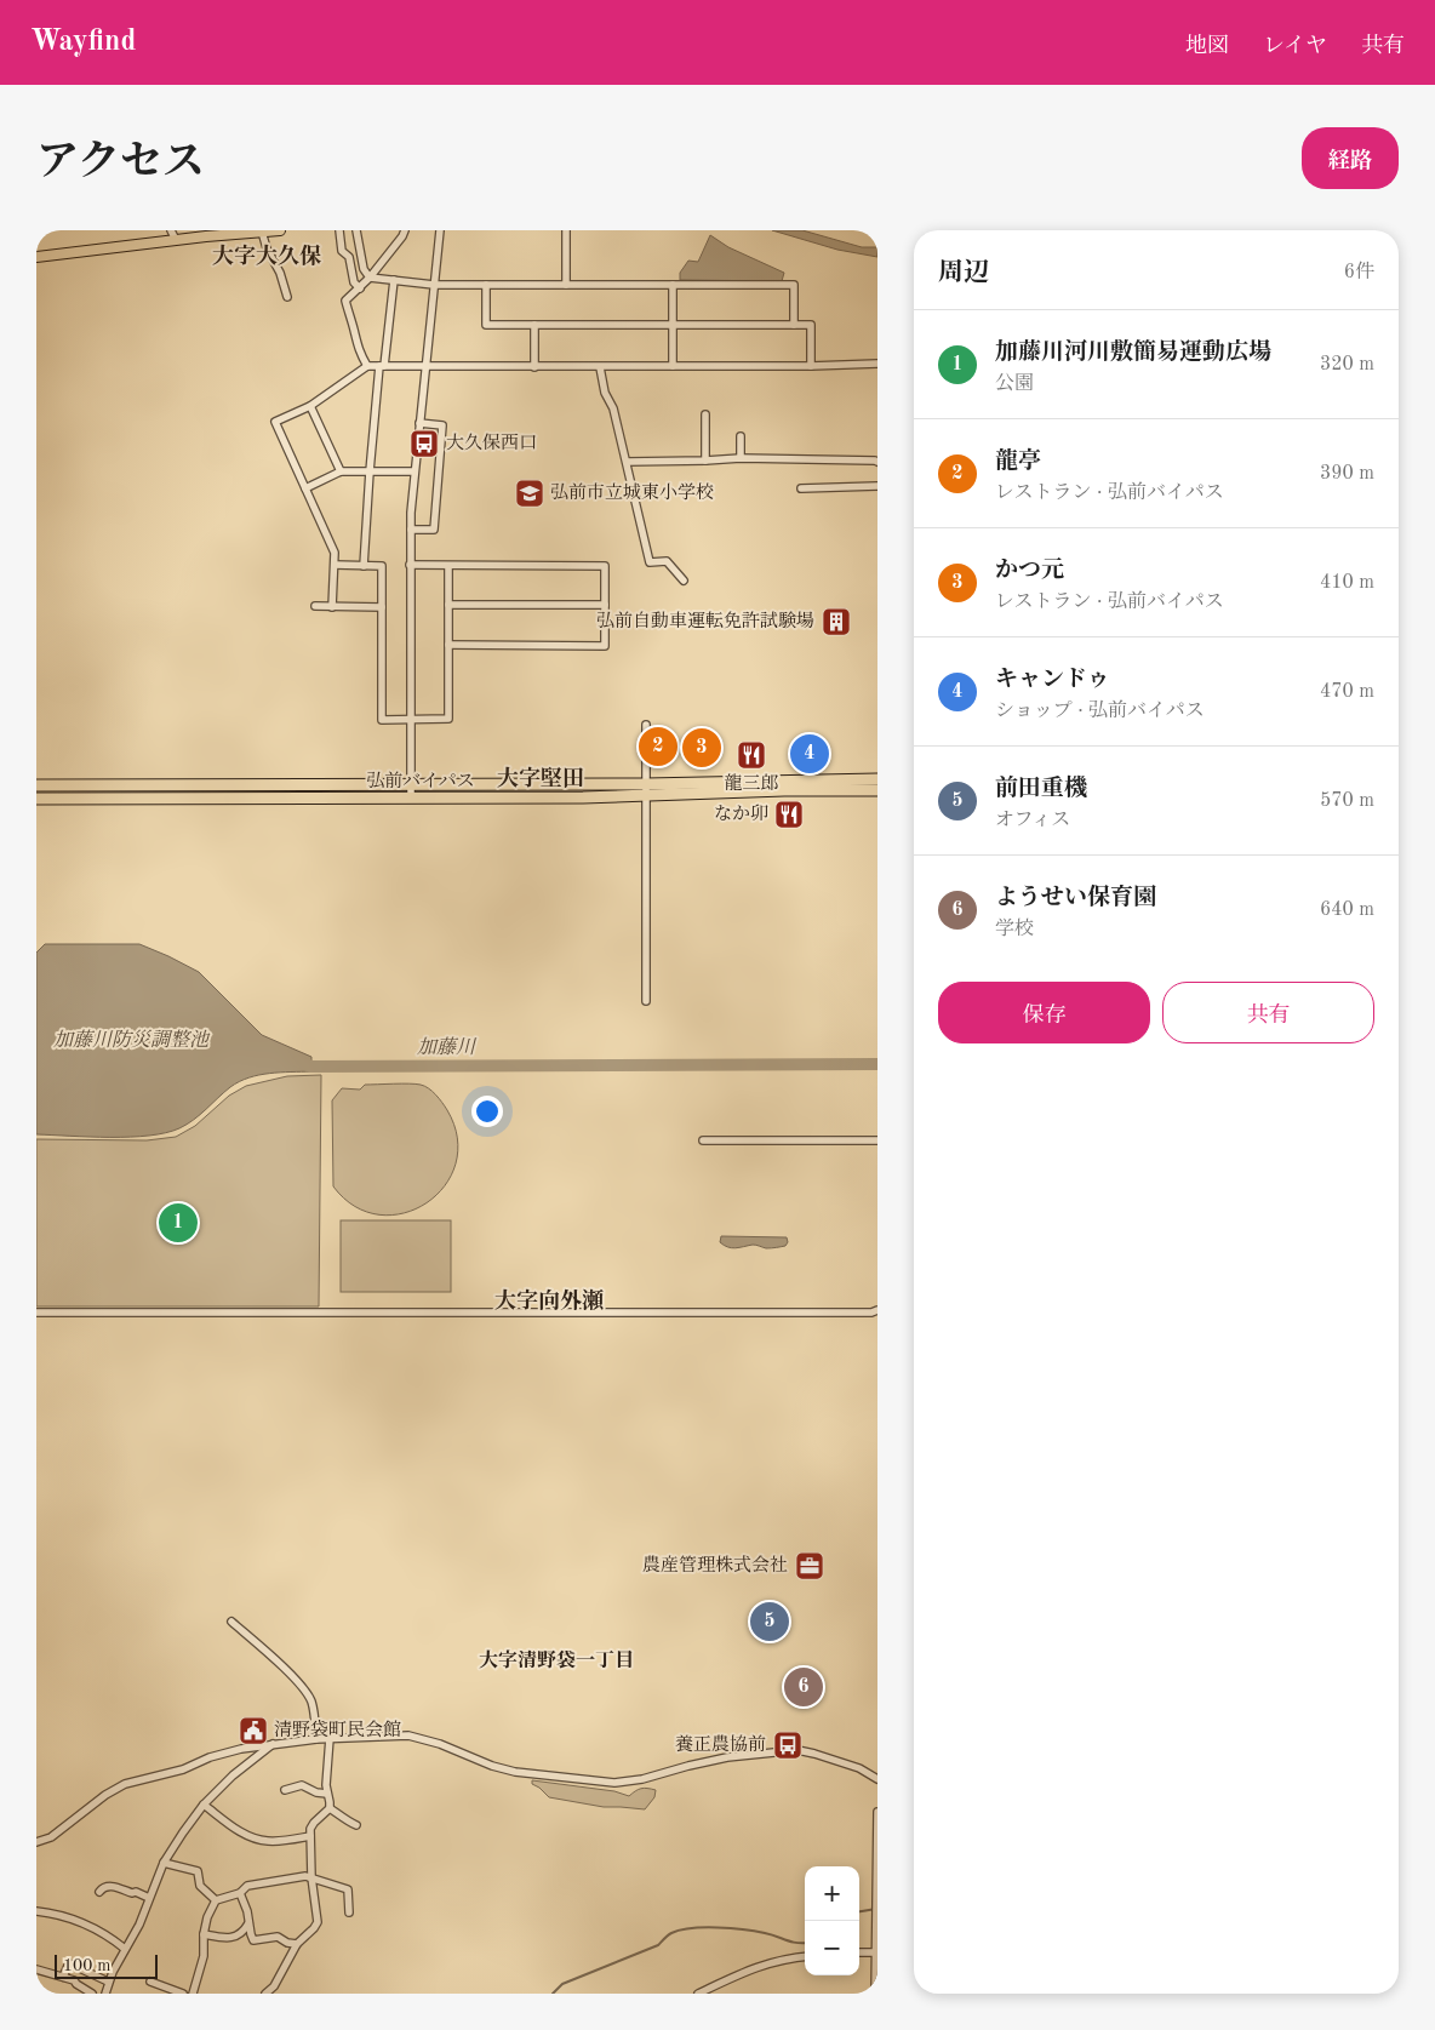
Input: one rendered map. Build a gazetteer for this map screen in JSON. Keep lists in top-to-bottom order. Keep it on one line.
{"streets":{"highway":["弘前バイパス"]},"districts":["大字大久保","大字堅田","大字向外瀬","大字清野袋一丁目"],"water":["加藤川防災調整池","加藤川"],"places":{"bus stop":["大久保西口","養正農協前"],"school or university":["弘前市立城東小学校"],"building":["弘前自動車運転免許試験場"],"restaurant":["龍三郎","なか卯"],"office":["農産管理株式会社"],"public building":["清野袋町民会館"]},"scale_bar":"100 m","page":{"header":"Wayfind","nav":["地図","レイヤ","共有"],"title":"アクセス","buttons":["経路",["保存","共有"]],"heading":["周辺","6件"],"list":[{"mark":"1","name":"加藤川河川敷簡易運動広場","note":"公園","value":"320 m"},{"mark":"2","name":"龍亭","note":"レストラン · 弘前バイパス","value":"390 m"},{"mark":"3","name":"かつ元","note":"レストラン · 弘前バイパス","value":"410 m"},{"mark":"4","name":"キャンドゥ","note":"ショップ · 弘前バイパス","value":"470 m"},{"mark":"5","name":"前田重機","note":"オフィス","value":"570 m"},{"mark":"6","name":"ようせい保育園","note":"学校","value":"640 m"}],"pins":["2","3","4","1","5","6"],"map_buttons":["+","−"],"scale":"100 m"}}
